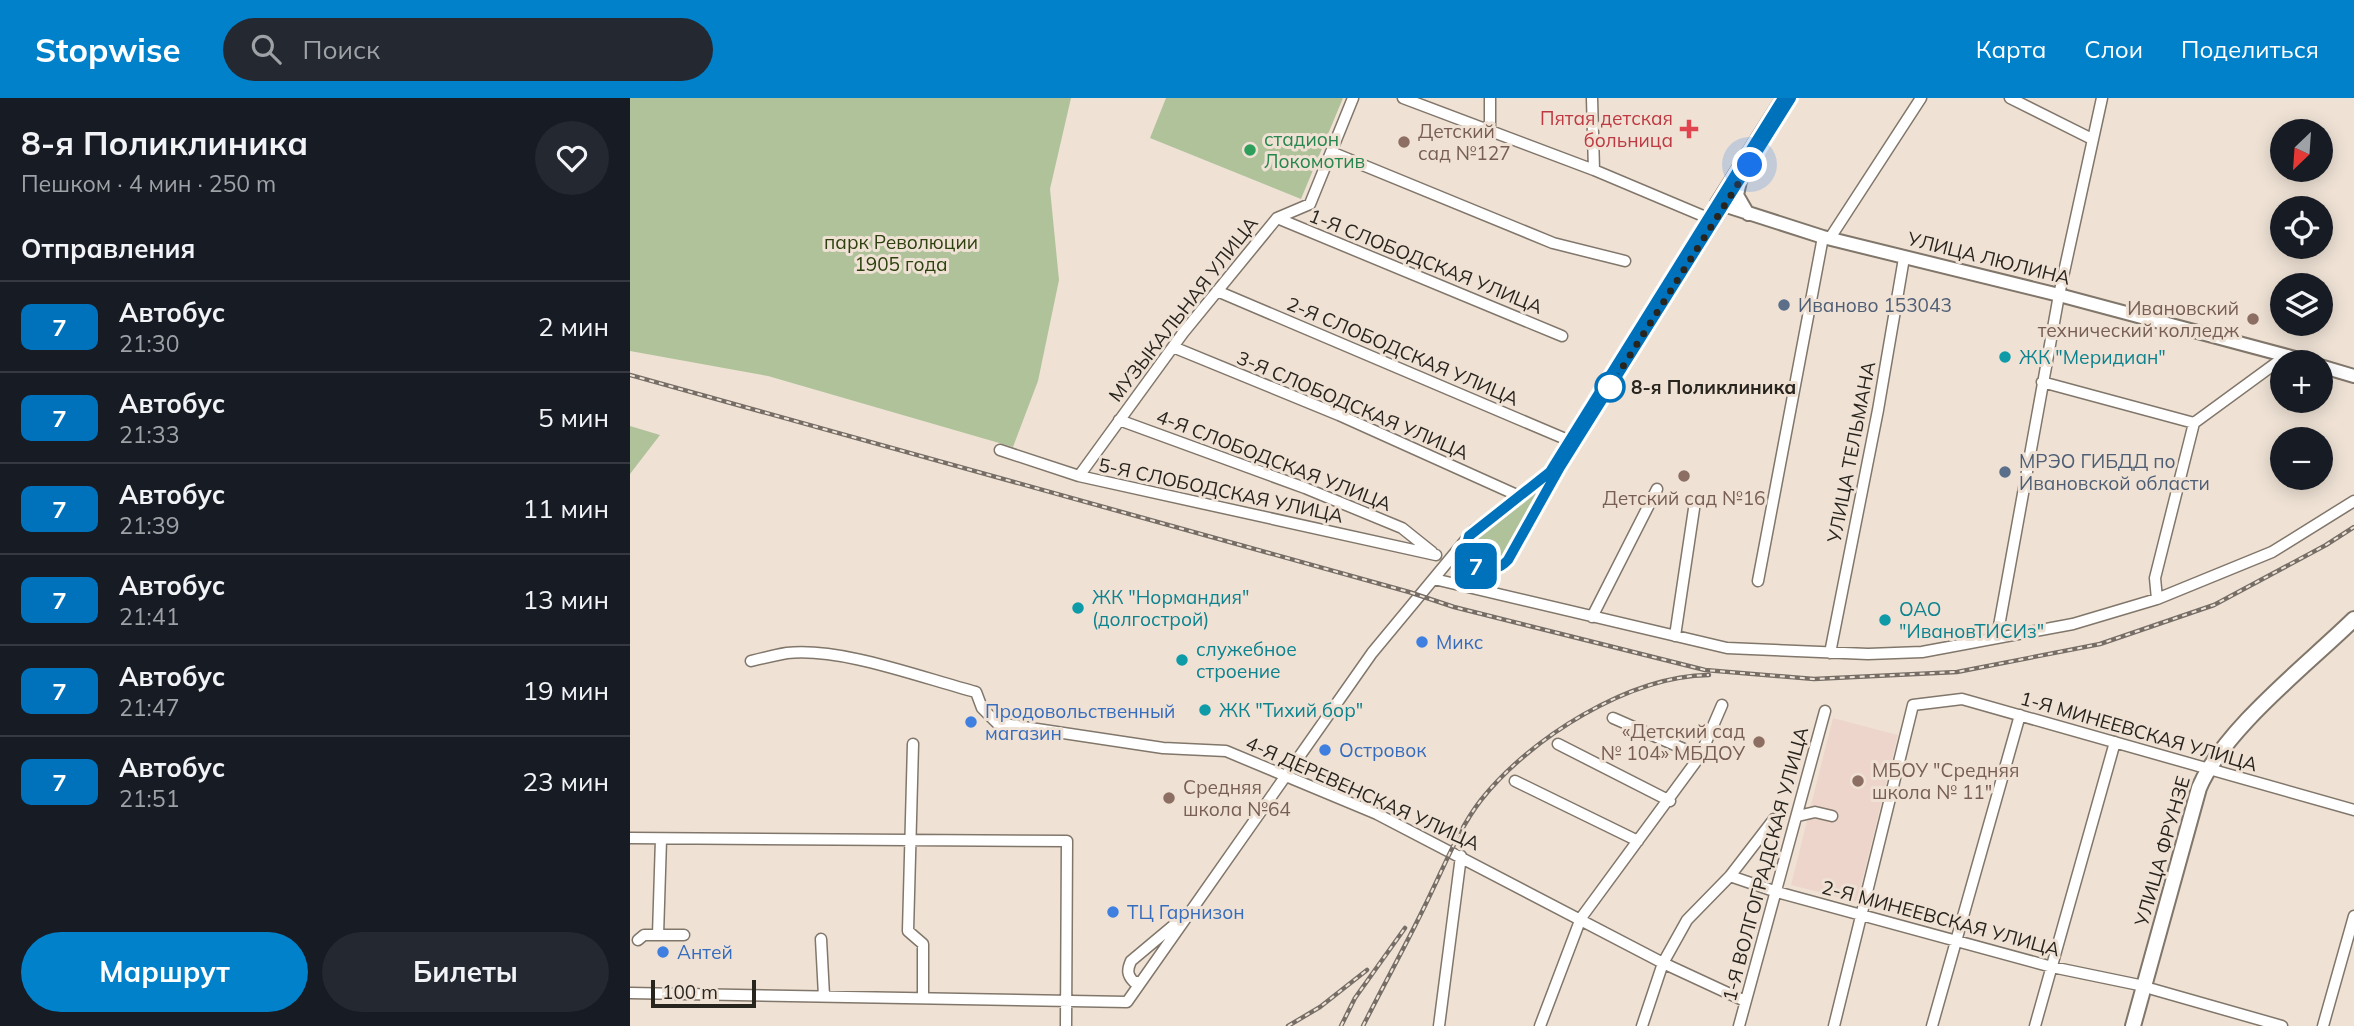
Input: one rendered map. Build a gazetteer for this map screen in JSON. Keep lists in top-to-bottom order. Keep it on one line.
{"streets":{"highway":["УЛИЦА ФРУНЗЕ"],"main road":["УЛИЦА ЛЮЛИНА"],"street":["1-Я СЛОБОДСКАЯ УЛИЦА","МУЗЫКАЛЬНАЯ УЛИЦА","2-Я СЛОБОДСКАЯ УЛИЦА","3-Я СЛОБОДСКАЯ УЛИЦА","УЛИЦА ТЕЛЬМАНА","4-Я СЛОБОДСКАЯ УЛИЦА","5-Я СЛОБОДСКАЯ УЛИЦА","1-Я МИНЕЕВСКАЯ УЛИЦА","4-Я ДЕРЕВЕНСКАЯ УЛИЦА","1-Я ВОЛГОГРАДСКАЯ УЛИЦА","2-Я МИНЕЕВСКАЯ УЛИЦА"]},"crossings":[["УЛИЦА ЛЮЛИНА","УЛИЦА ТЕЛЬМАНА"],["1-Я СЛОБОДСКАЯ УЛИЦА","МУЗЫКАЛЬНАЯ УЛИЦА"],["МУЗЫКАЛЬНАЯ УЛИЦА","2-Я СЛОБОДСКАЯ УЛИЦА"],["МУЗЫКАЛЬНАЯ УЛИЦА","3-Я СЛОБОДСКАЯ УЛИЦА"],["МУЗЫКАЛЬНАЯ УЛИЦА","4-Я СЛОБОДСКАЯ УЛИЦА"],["МУЗЫКАЛЬНАЯ УЛИЦА","5-Я СЛОБОДСКАЯ УЛИЦА"],["4-Я СЛОБОДСКАЯ УЛИЦА","5-Я СЛОБОДСКАЯ УЛИЦА"],["1-Я МИНЕЕВСКАЯ УЛИЦА","УЛИЦА ФРУНЗЕ"],["1-Я МИНЕЕВСКАЯ УЛИЦА","2-Я МИНЕЕВСКАЯ УЛИЦА"],["4-Я ДЕРЕВЕНСКАЯ УЛИЦА","1-Я ВОЛГОГРАДСКАЯ УЛИЦА"],["УЛИЦА ФРУНЗЕ","2-Я МИНЕЕВСКАЯ УЛИЦА"],["1-Я ВОЛГОГРАДСКАЯ УЛИЦА","2-Я МИНЕЕВСКАЯ УЛИЦА"]],"parks":["парк Революции 1905 года"],"places":{"health":["Пятая детская больница"],"other":["Детский сад №127","стадион Локомотив","Иваново 153043","Ивановский технический колледж","ЖК \"Меридиан\"","8-я Поликлиника","МРЭО ГИБДД по Ивановской области","Детский сад №16","ЖК \"Нормандия\" (долгострой)","ОАО \"ИвановТИСИз\"","Микс","служебное строение","ЖК \"Тихий бор\"","Продовольственный магазин","«Детский сад № 104» МБДОУ","Островок","МБОУ \"Средняя школа № 11\"","Средняя школа №64","ТЦ Гарнизон","Антей"]},"lines":["bus line 7"],"scale_bar":"100 m","north":"bottom left","page":{"header":"Stopwise","search":"Поиск","nav":["Карта","Слои","Поделиться"],"heading":[["8-я Поликлиника","Пешком · 4 мин · 250 m"],"Отправления"],"on_map":"7","map_buttons":["+","−"],"list":[{"mark":"7","name":"Автобус","note":"21:30","value":"2 мин"},{"mark":"7","name":"Автобус","note":"21:33","value":"5 мин"},{"mark":"7","name":"Автобус","note":"21:39","value":"11 мин"},{"mark":"7","name":"Автобус","note":"21:41","value":"13 мин"},{"mark":"7","name":"Автобус","note":"21:47","value":"19 мин"},{"mark":"7","name":"Автобус","note":"21:51","value":"23 мин"}],"buttons":["Маршрут","Билеты"],"scale":"100 m"}}
